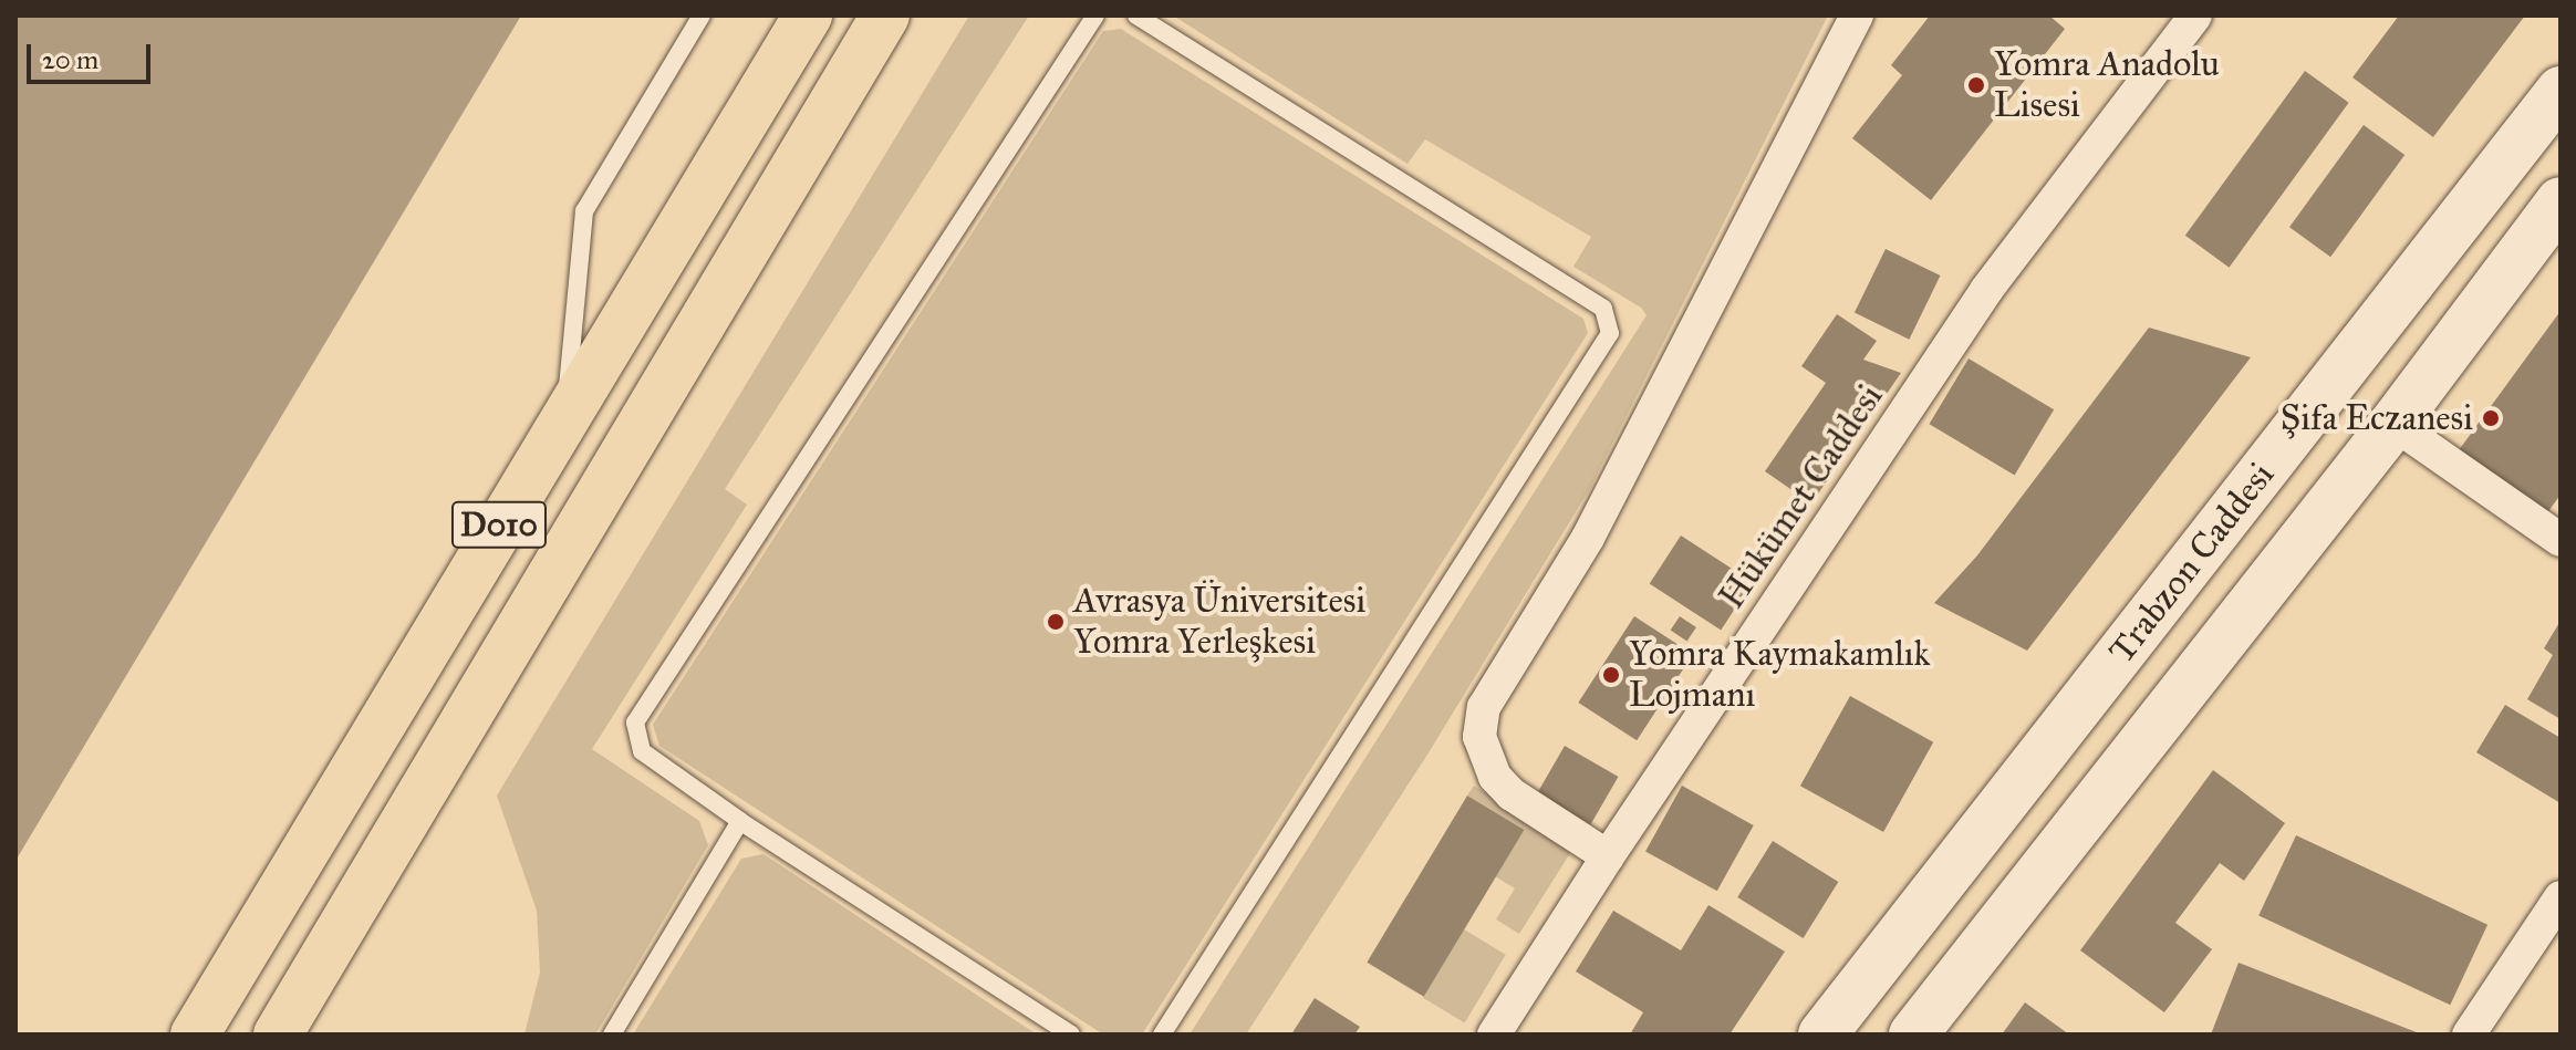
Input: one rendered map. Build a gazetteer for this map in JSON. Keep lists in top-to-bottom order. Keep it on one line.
{"streets":{"highway":["D010"],"main road":["Trabzon Caddesi"],"street":["Hükümet Caddesi"]},"places":["Yomra Anadolu Lisesi","Şifa Eczanesi","Avrasya Üniversitesi Yomra Yerleşkesi","Yomra Kaymakamlık Lojmanı"],"scale_bar":"20 m"}
